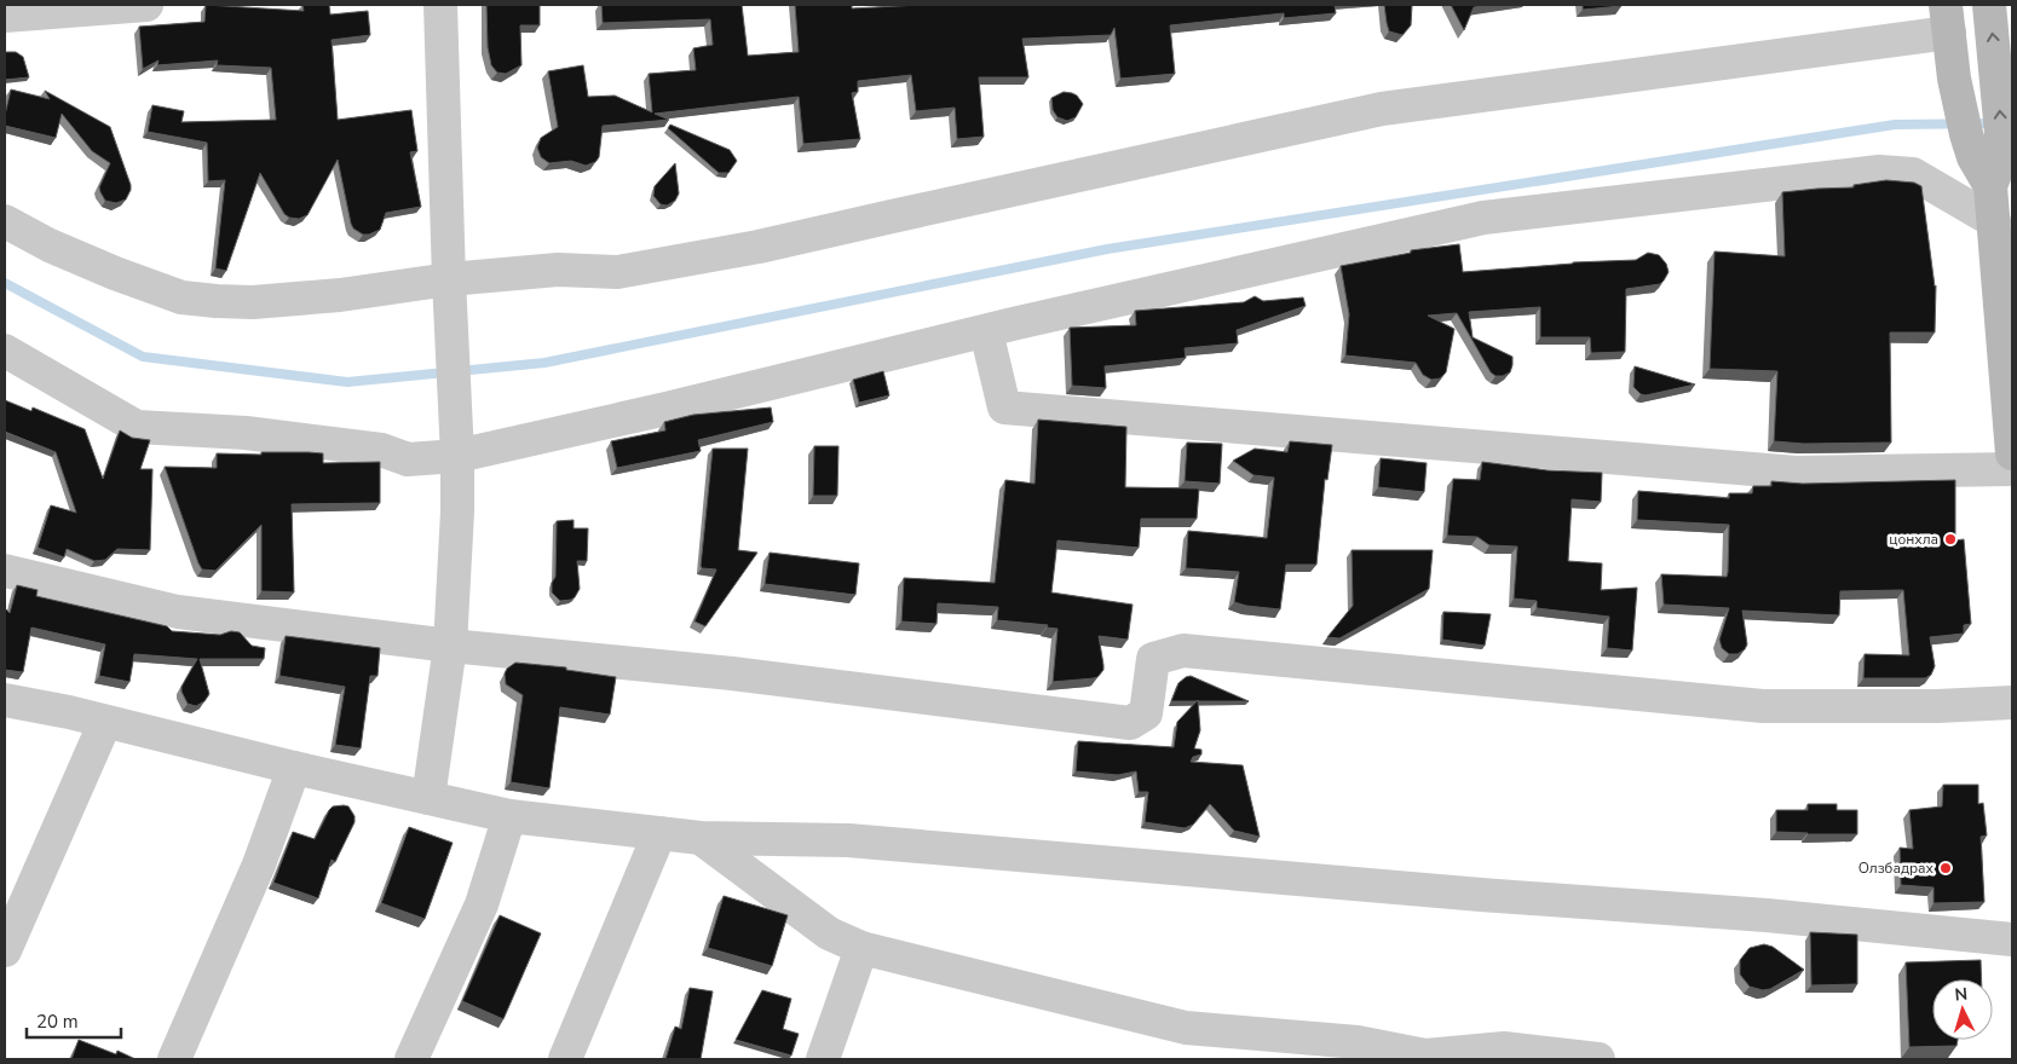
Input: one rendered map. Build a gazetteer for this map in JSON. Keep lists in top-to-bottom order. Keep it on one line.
{"places":["цонхла","Олзбадрах"],"scale_bar":"20 m","north":"top"}
